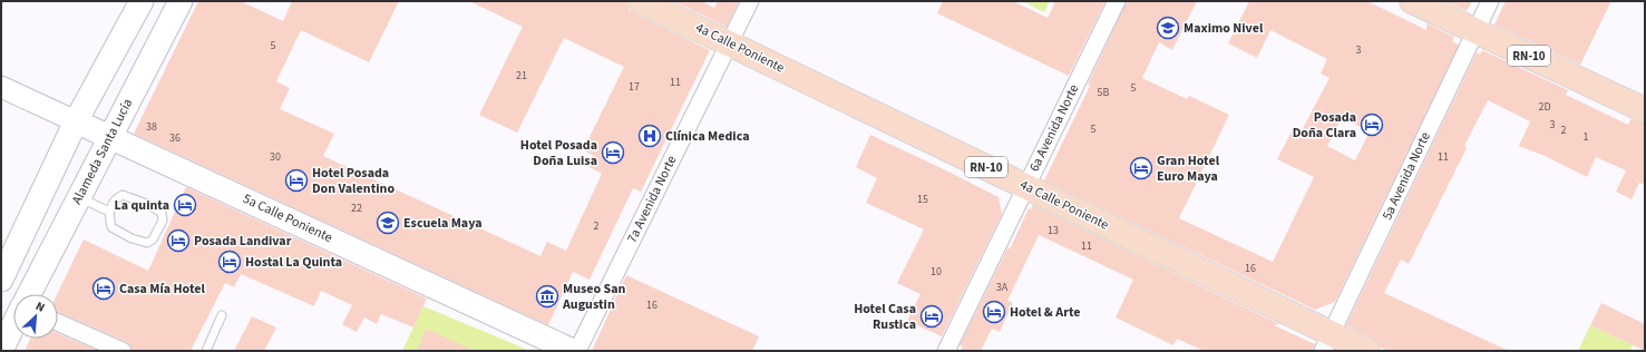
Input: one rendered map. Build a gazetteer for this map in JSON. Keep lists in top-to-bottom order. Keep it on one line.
{"streets":{"main road":["4a Calle Poniente","RN-10","Alameda Santa Lucía","5a Calle Poniente"],"street":["6a Avenida Norte","5a Avenida Norte","7a Avenida Norte"]},"crossings":[["4a Calle Poniente","6a Avenida Norte"],["4a Calle Poniente","5a Avenida Norte"],["4a Calle Poniente","7a Avenida Norte"],["RN-10","5a Avenida Norte"],["Alameda Santa Lucía","5a Calle Poniente"]],"places":{"school or university":["Maximo Nivel","Escuela Maya"],"hotel":["Posada Doña Clara","Hotel Posada Doña Luisa","Gran Hotel Euro Maya","Hotel Posada Don Valentino","La quinta","Posada Landivar","Hostal La Quinta","Casa Mía Hotel","Hotel & Arte","Hotel Casa Rustica"],"hospital":["Clínica Medica"],"museum":["Museo San Augustin"]},"house_numbers":["5","3","21","11","17","5","5B","2D","3","38","5","2","1","36","30","11","15","22","2","13","11","16","10","3A","16"],"north":"top right"}
